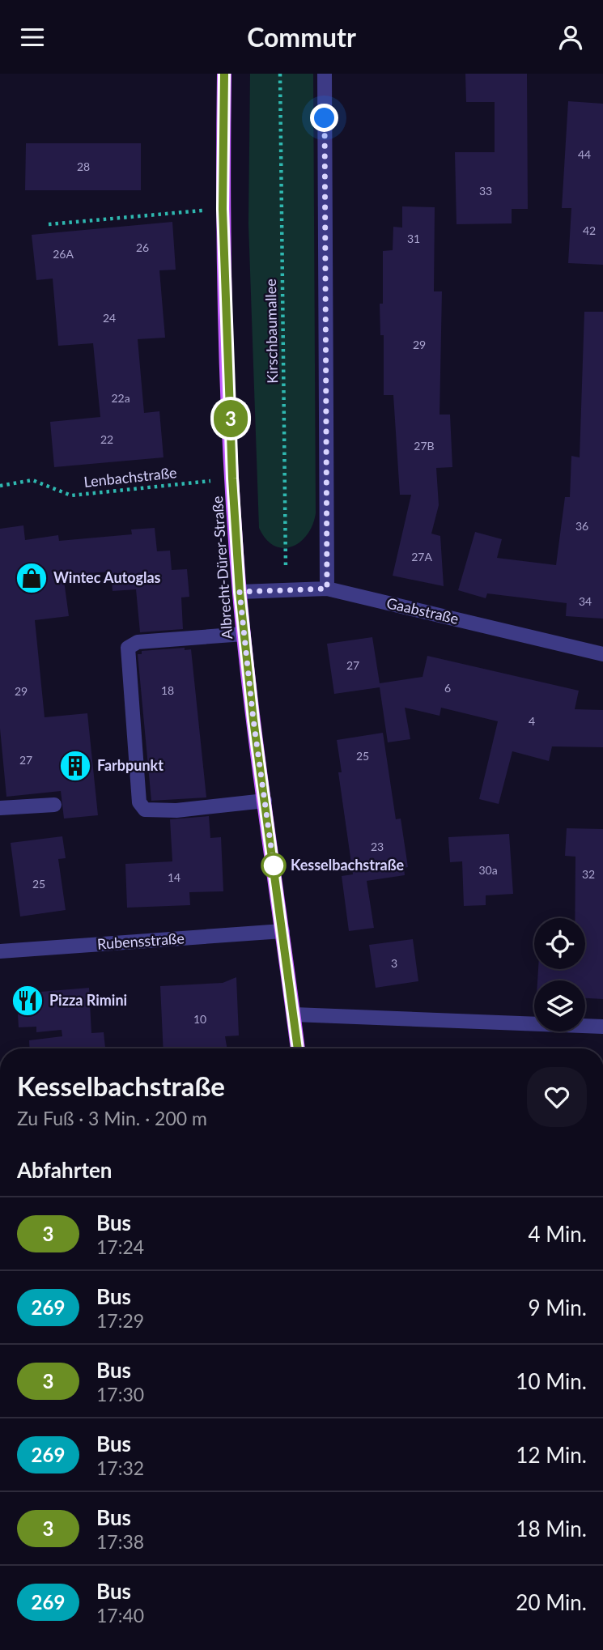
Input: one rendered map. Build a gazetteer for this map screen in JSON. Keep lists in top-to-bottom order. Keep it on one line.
{"streets":{"main road":["Albrecht-Dürer-Straße"],"street":["Gaabstraße","Rubensstraße"],"path":["Kirschbaumallee","Lenbachstraße"]},"crossings":[["Kirschbaumallee","Gaabstraße"],["Lenbachstraße","Albrecht-Dürer-Straße"],["Albrecht-Dürer-Straße","Gaabstraße"],["Albrecht-Dürer-Straße","Rubensstraße"]],"places":{"shop":["Wintec Autoglas"],"building":["Farbpunkt"],"other":["Kesselbachstraße"],"restaurant":["Pizza Rimini"]},"lines":["bus line 3"],"house_numbers":["44","28","33","42","31","26","26A","24","29","22a","22","27B","36","27A","34","27","6","18","29","4","25","27","23","30a","32","14","25","3","10"],"page":{"header":"Commutr","on_map":"3","heading":[["Kesselbachstraße","Zu Fuß · 3 Min. · 200 m"],"Abfahrten"],"list":[{"mark":"3","name":"Bus","note":"17:24","value":"4 Min."},{"mark":"269","name":"Bus","note":"17:29","value":"9 Min."},{"mark":"3","name":"Bus","note":"17:30","value":"10 Min."},{"mark":"269","name":"Bus","note":"17:32","value":"12 Min."},{"mark":"3","name":"Bus","note":"17:38","value":"18 Min."},{"mark":"269","name":"Bus","note":"17:40","value":"20 Min."}]}}
